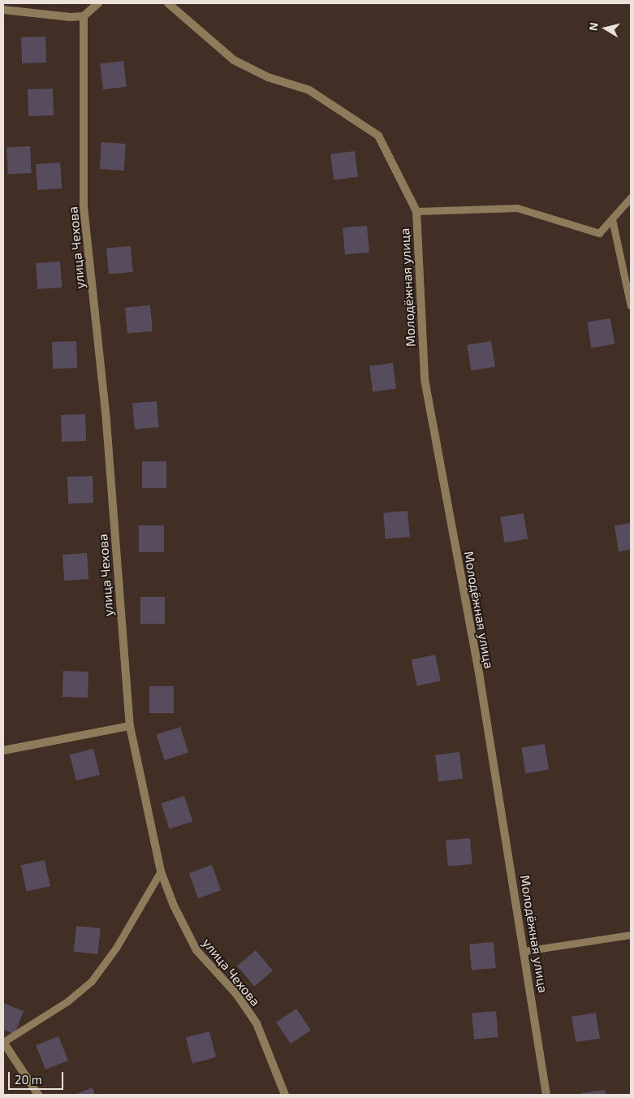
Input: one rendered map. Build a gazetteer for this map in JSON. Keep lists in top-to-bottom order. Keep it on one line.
{"streets":{"street":["улица Чехова","Молодёжная улица"]},"scale_bar":"20 m","north":"left"}
